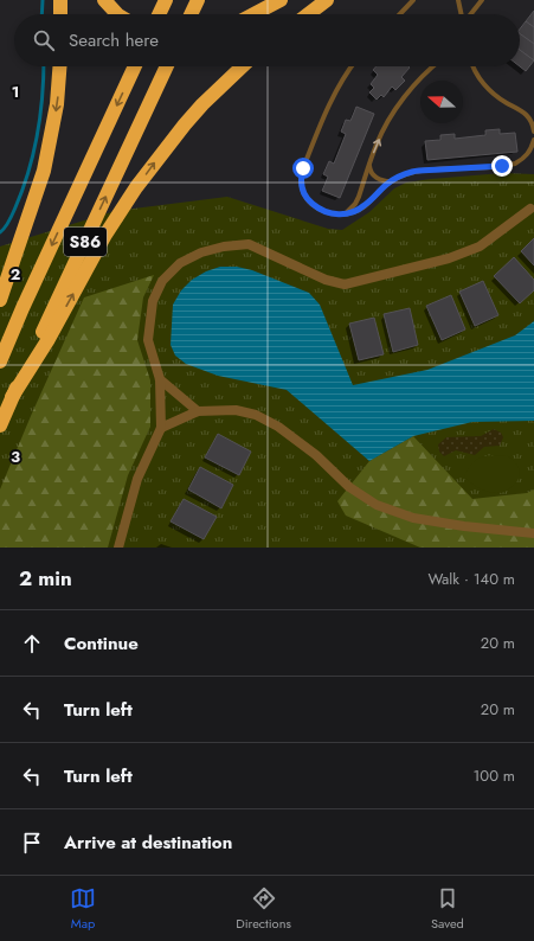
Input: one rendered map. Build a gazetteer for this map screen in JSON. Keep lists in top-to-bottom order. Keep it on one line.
{"streets":{"highway":["S86"]},"north":"left","page":{"search":"Search here","heading":["2 min","Walk · 140 m"],"list":[["Continue","20 m"],["Turn left","20 m"],["Turn left","100 m"],"Arrive at destination"],"nav":["Map","Directions","Saved"]},"grid":{"rows":["1","2","3"]}}
